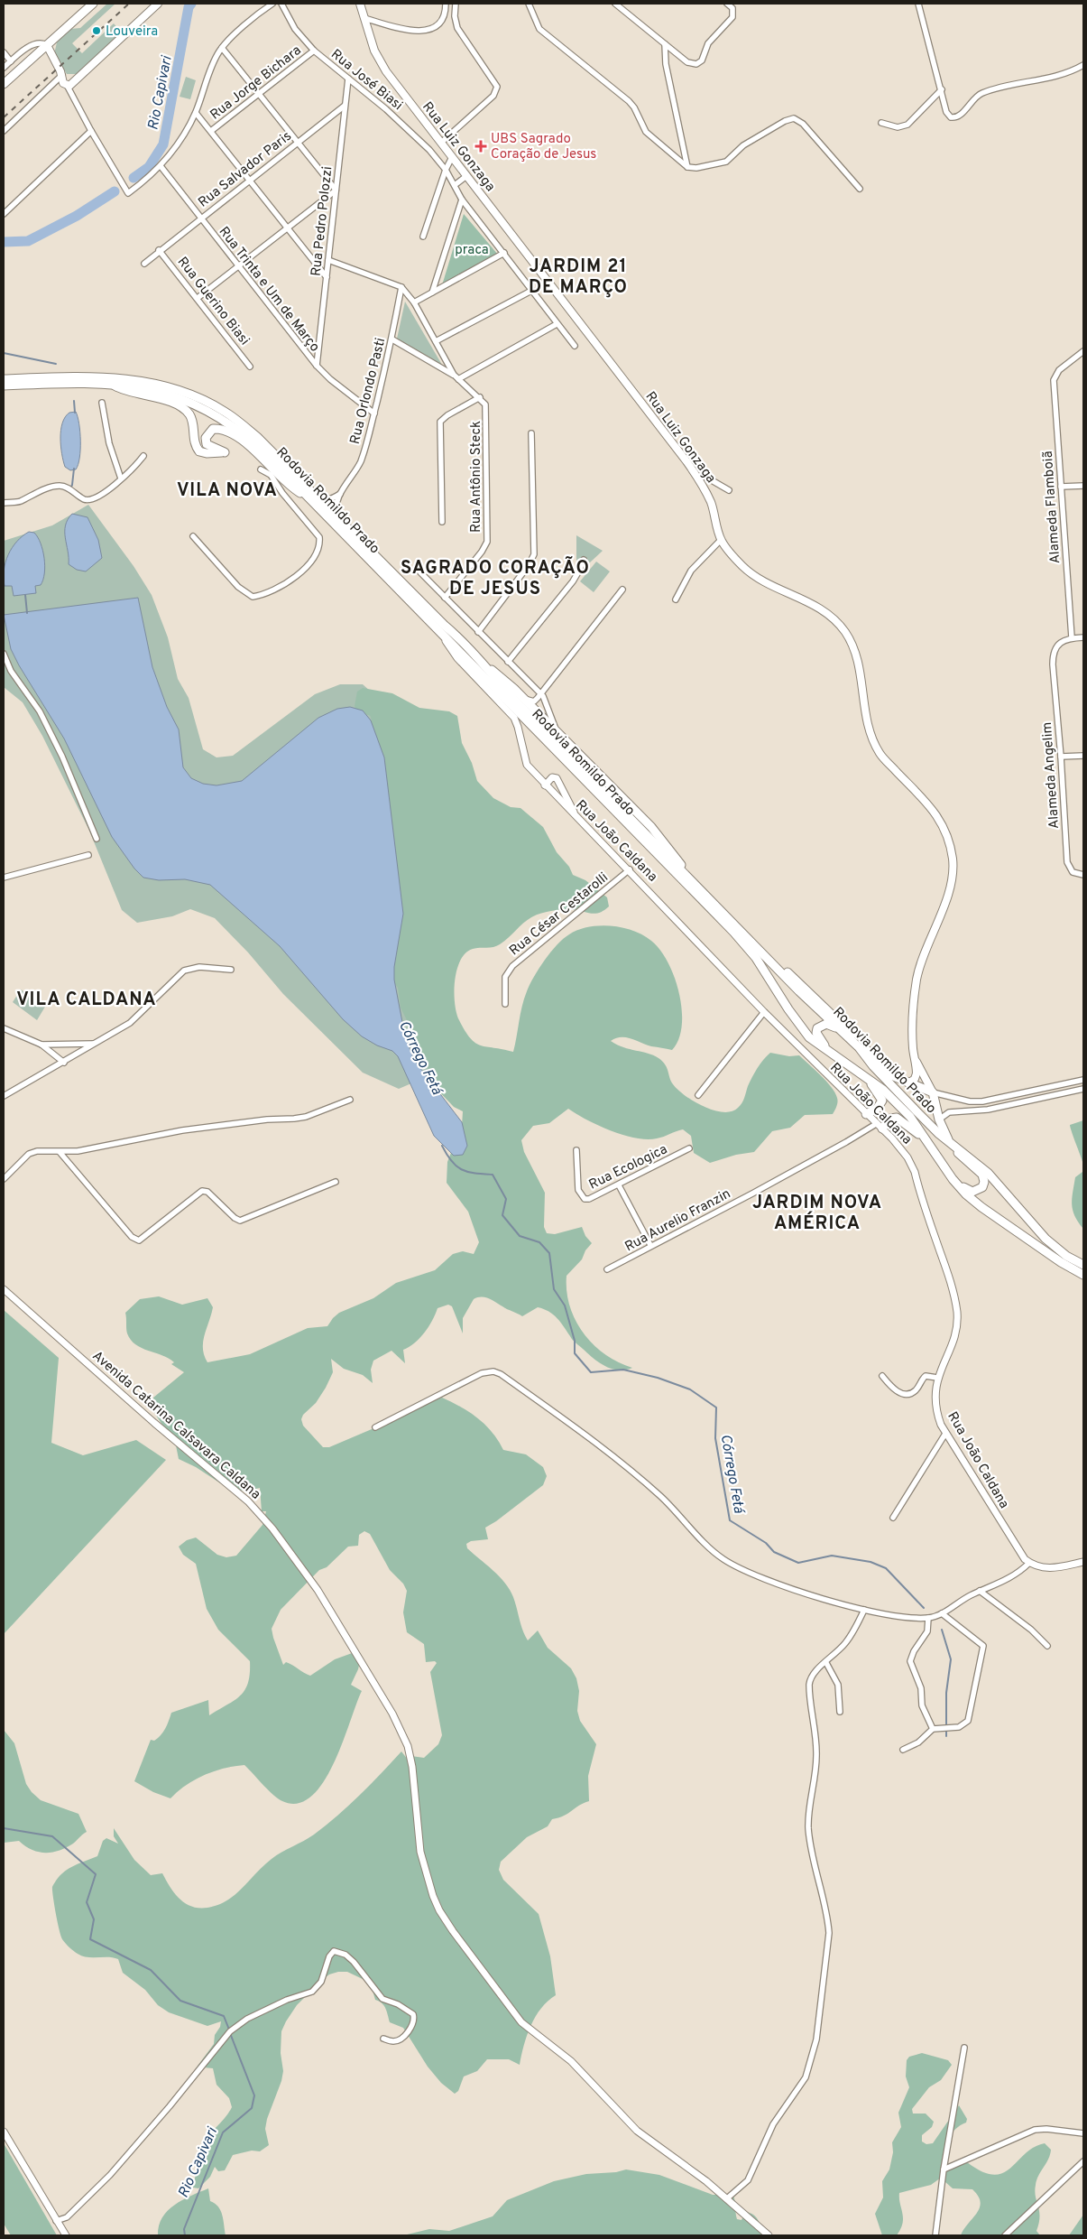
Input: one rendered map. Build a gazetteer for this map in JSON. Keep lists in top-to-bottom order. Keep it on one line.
{"streets":{"main road":["Rua Luiz Gonzaga","Rodovia Romildo Prado"],"street":["Rua José Biasi","Rua Jorge Bichara","Rua Salvador Paris","Rua Pedro Polozzi","Rua Trinta e Um de Março","Rua Guerino Biasi","Rua Orlondo Pasti","Rua Antônio Steck","Alameda Flamboiã","Alameda Angelim","Rua João Caldana","Rua César Cestarolli","Rua Ecologica","Rua Aurelio Franzin","Avenida Catarina Calsavara Caldana"]},"crossings":[["Rua José Biasi","Rua Jorge Bichara"],["Rua José Biasi","Rua Pedro Polozzi"],["Rua Salvador Paris","Rua Pedro Polozzi"],["Rua Salvador Paris","Rua Trinta e Um de Março"],["Rua Salvador Paris","Rua Guerino Biasi"],["Rua Pedro Polozzi","Rua Trinta e Um de Março"],["Rua Trinta e Um de Março","Rua Orlondo Pasti"],["Rodovia Romildo Prado","Rua João Caldana"],["Alameda Flamboiã","Alameda Angelim"],["Rua João Caldana","Rua César Cestarolli"],["Rua João Caldana","Rua Aurelio Franzin"]],"districts":["JARDIM 21 DE MARÇO","VILA NOVA","SAGRADO CORAÇÃO DE JESUS","VILA CALDANA","JARDIM NOVA AMÉRICA"],"water":["Rio Capivari","Córrego Fetá"],"parks":["praca"],"places":{"other":["Louveira"],"health":["UBS Sagrado Coração de Jesus"]}}
